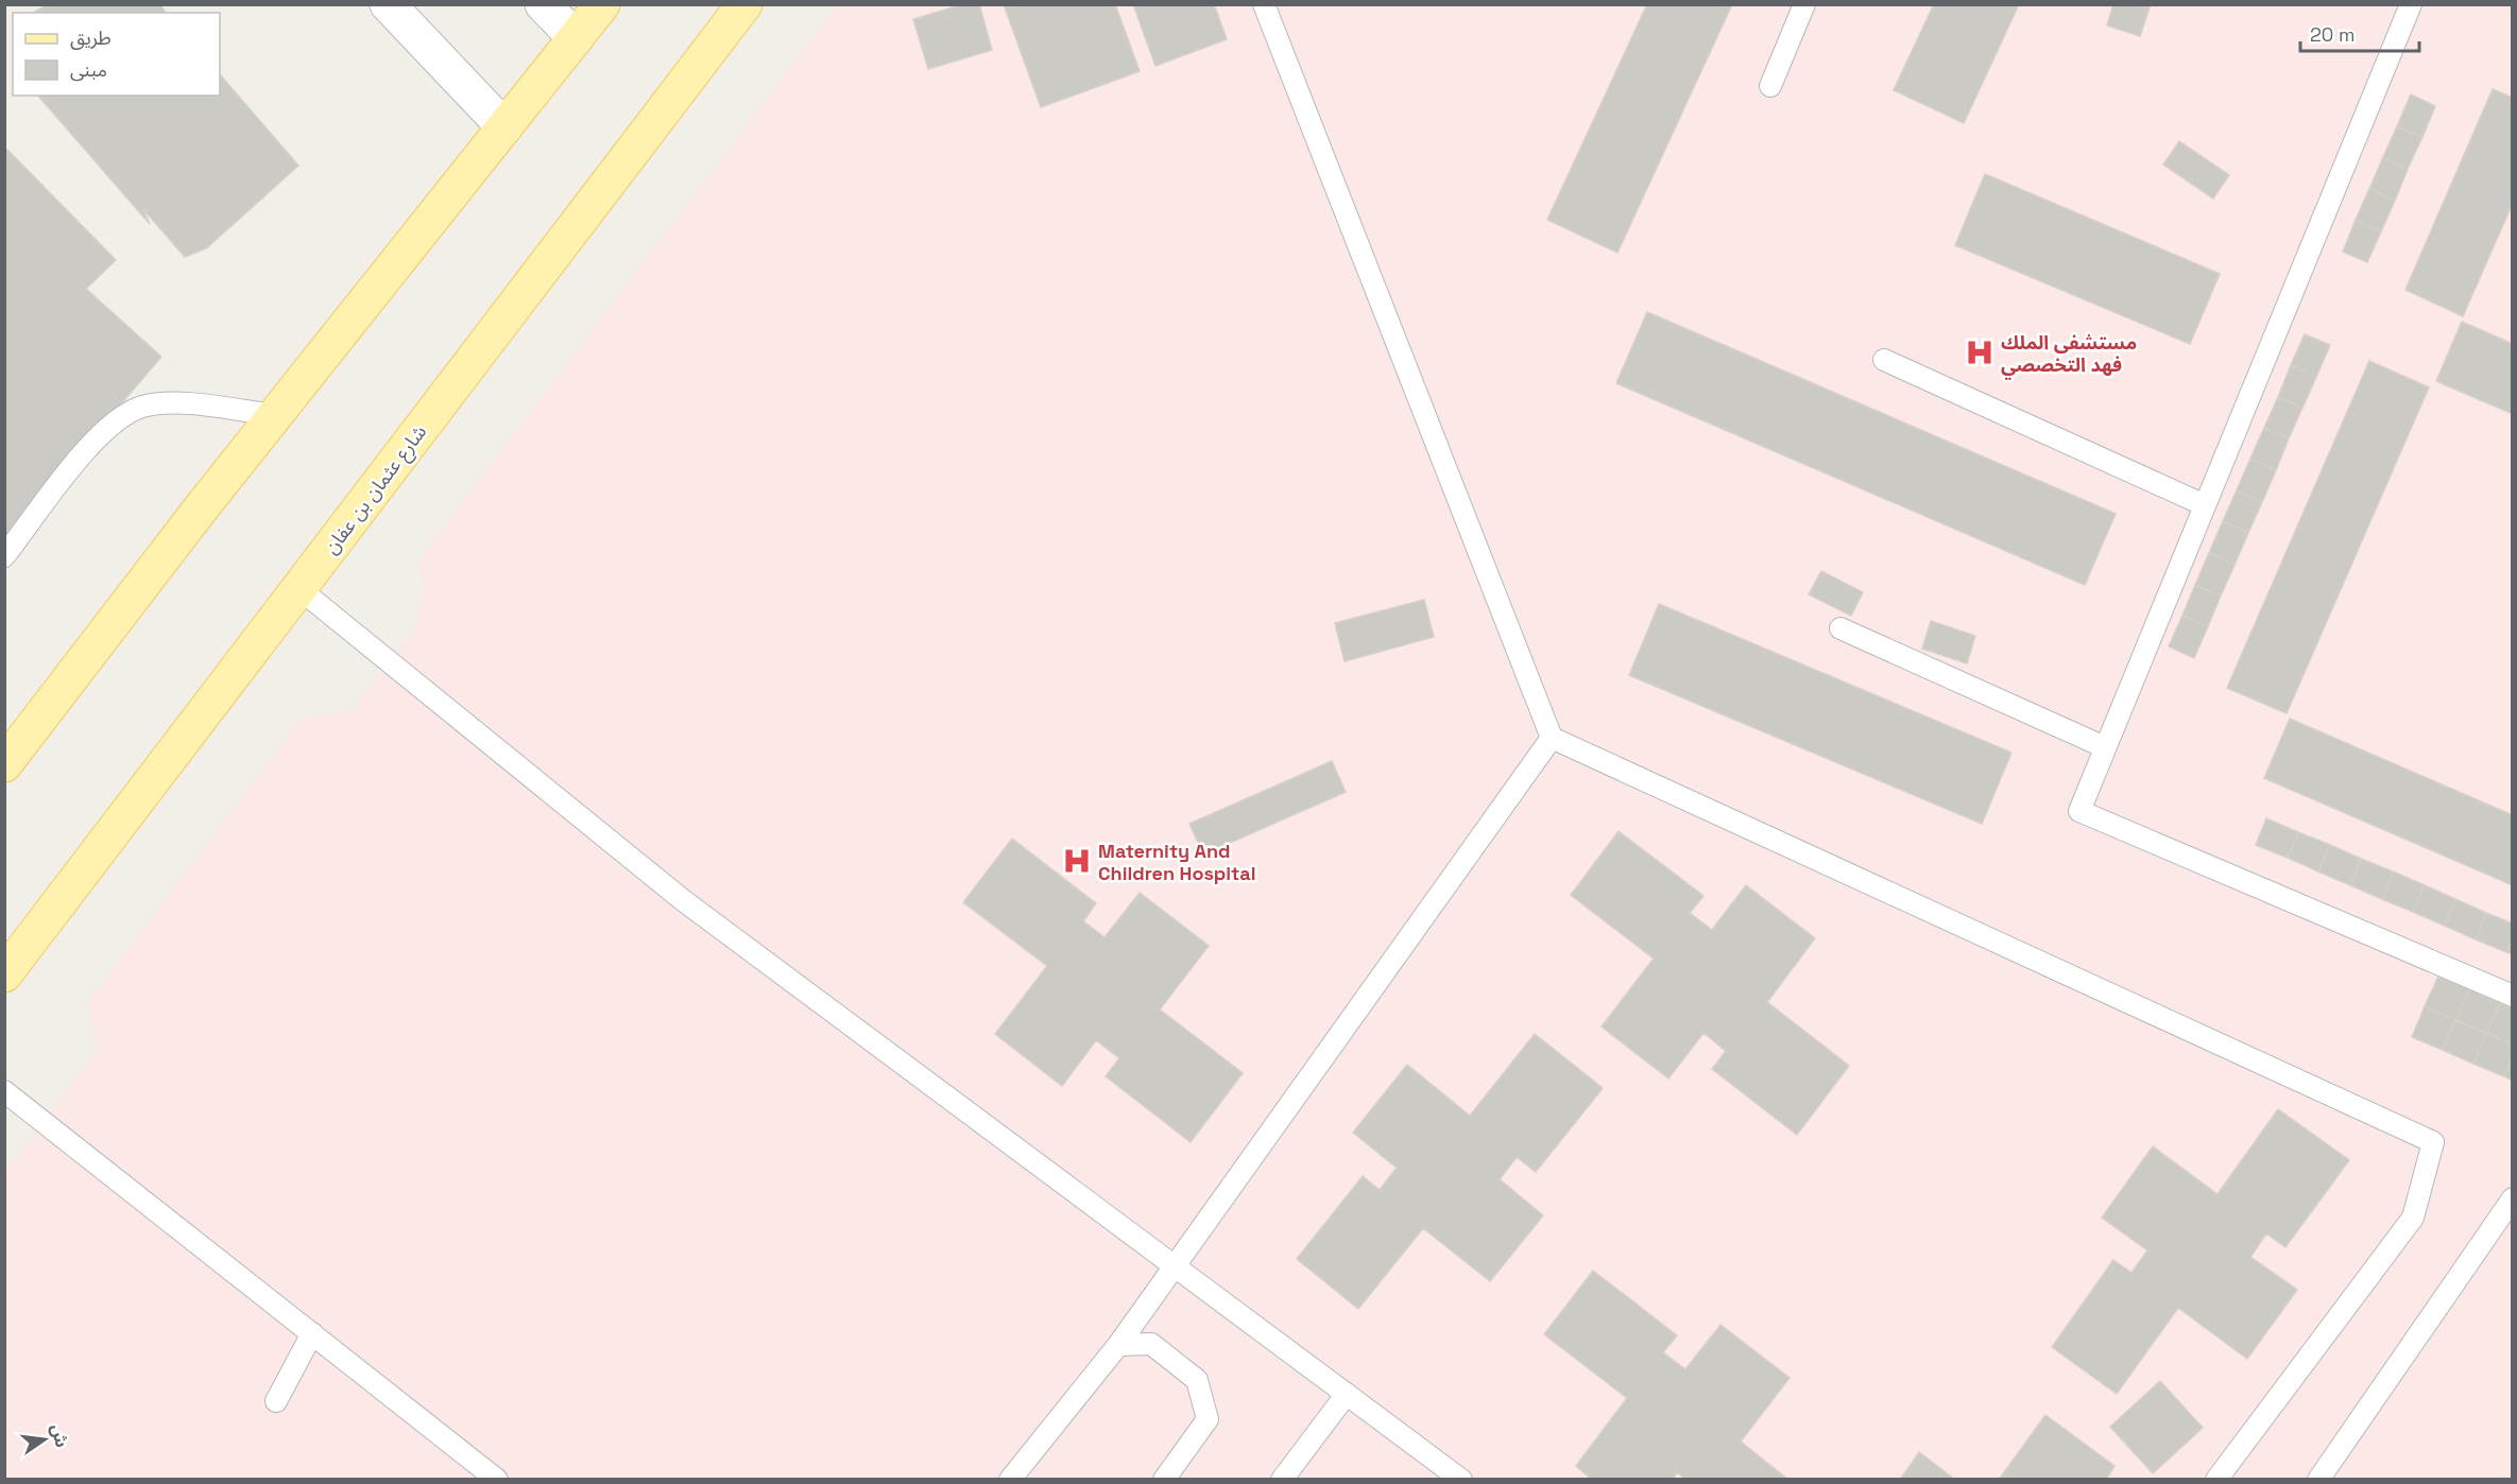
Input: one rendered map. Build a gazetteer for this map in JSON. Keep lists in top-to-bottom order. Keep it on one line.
{"streets":{"main road":["شارع عثمان بن عفان"]},"places":{"hospital":["مستشفى الملك فهد التخصصي","Maternity And Children Hospital"]},"legend":["طريق","مبنى"],"scale_bar":"20 m","north":"right"}
